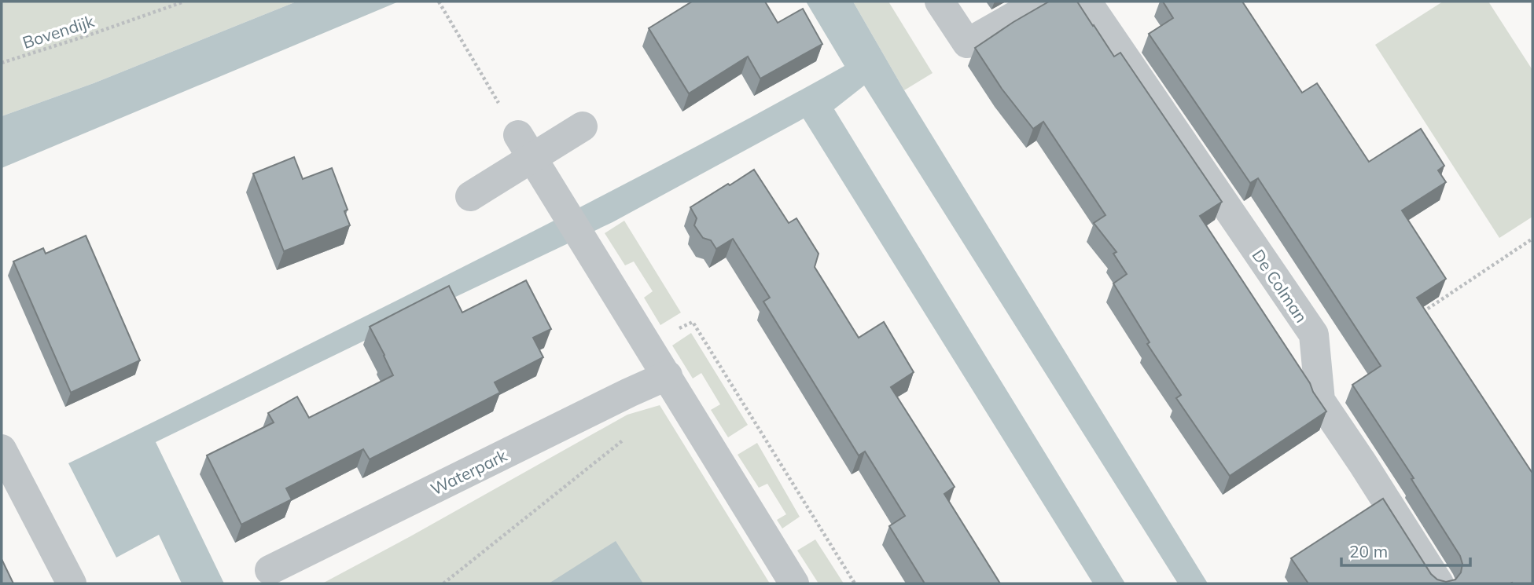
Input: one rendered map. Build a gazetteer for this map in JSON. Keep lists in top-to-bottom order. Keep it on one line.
{"streets":{"street":["De Colman","Waterpark"],"path":["Bovendijk"]},"scale_bar":"20 m"}
